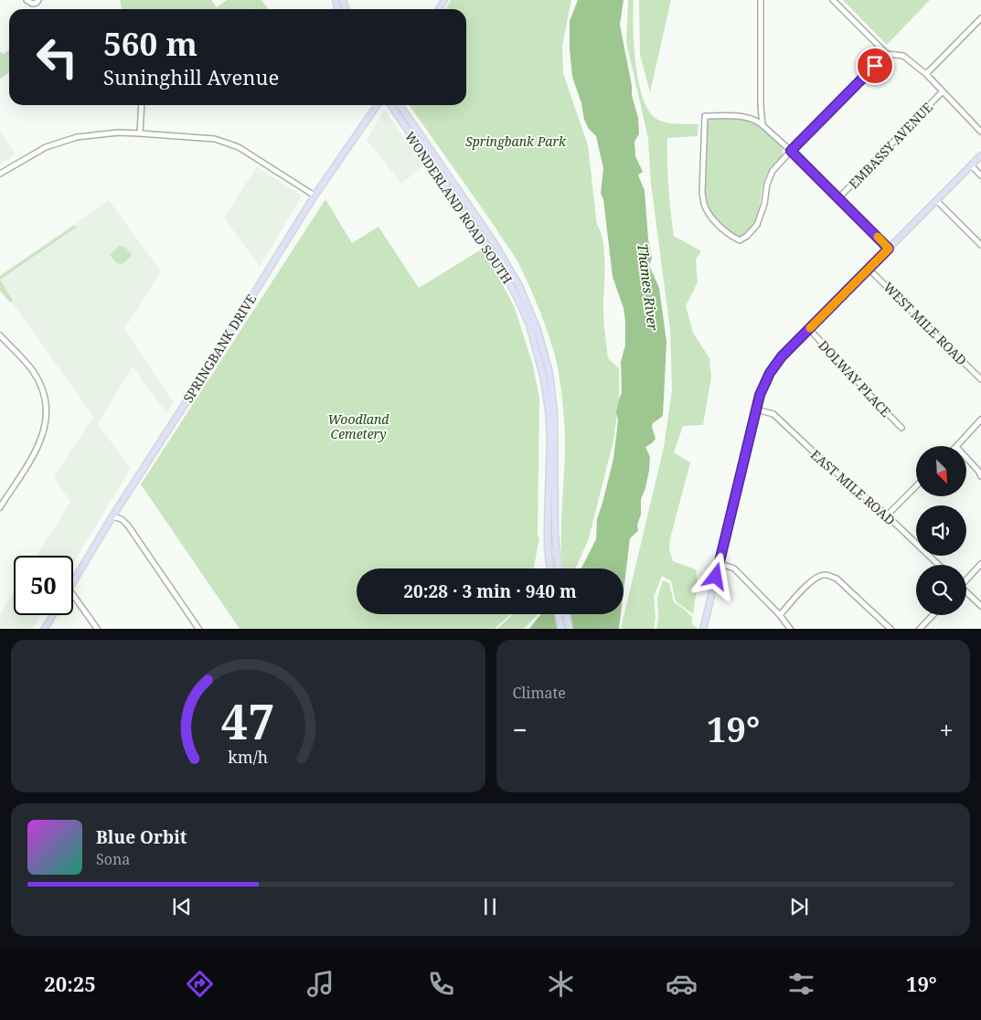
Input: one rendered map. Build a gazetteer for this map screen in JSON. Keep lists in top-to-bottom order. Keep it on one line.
{"streets":{"main road":["WONDERLAND ROAD SOUTH","SPRINGBANK DRIVE"],"street":["EMBASSY AVENUE","WEST MILE ROAD","DOLWAY PLACE","EAST MILE ROAD"]},"water":["Thames River"],"parks":["Springbank Park","Woodland Cemetery"],"north":"bottom right","page":{"turn":["560 m","Suninghill Avenue"],"limit":"50","trip":"20:28 · 3 min · 940 m","tile":"Climate","heat":["−","19°","+"],"song":["Blue Orbit","Sona"],"tabs":["20:25","19°"],"gauge":["47","km/h"]}}
